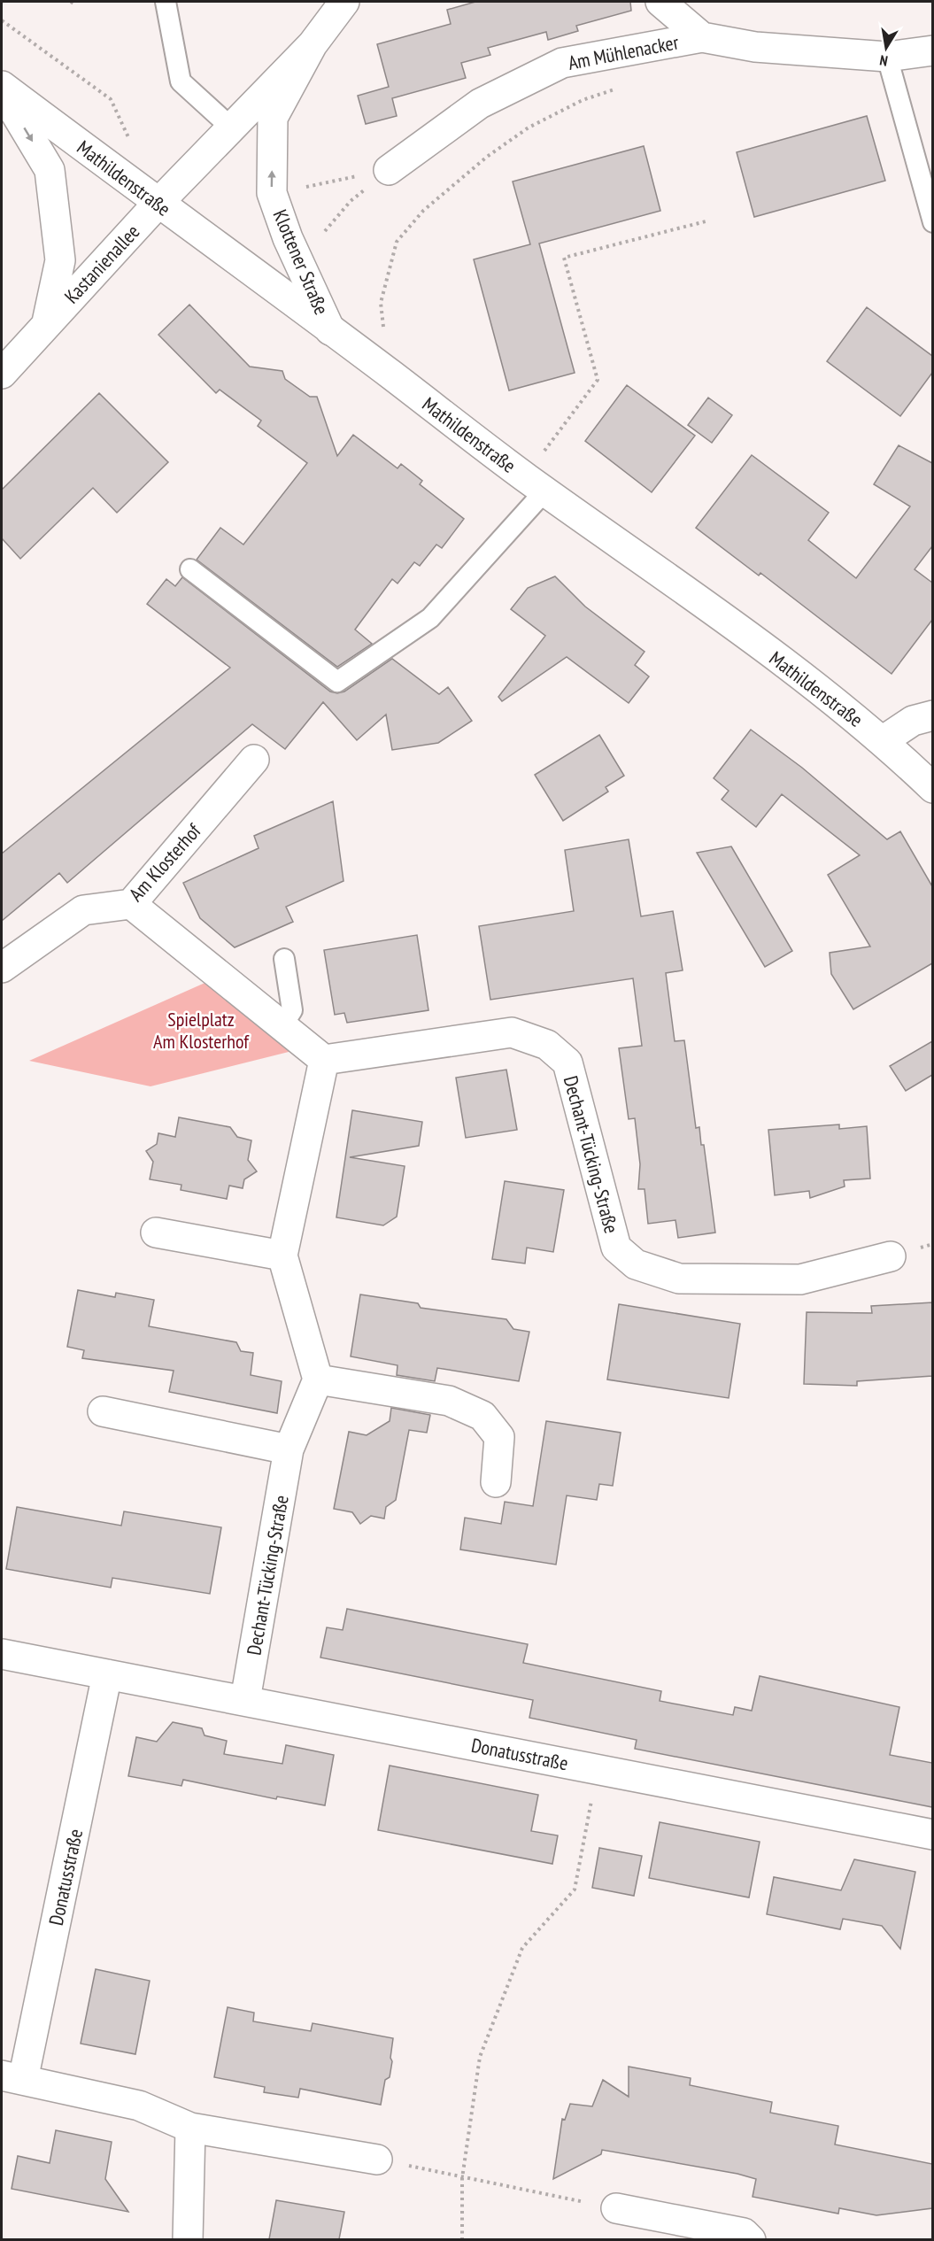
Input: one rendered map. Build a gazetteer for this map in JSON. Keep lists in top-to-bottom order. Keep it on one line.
{"streets":{"street":["Am Mühlenacker","Mathildenstraße","Klottener Straße","Kastanienallee","Am Klosterhof","Dechant-Tücking-Straße","Donatusstraße"]},"crossings":[["Am Mühlenacker","Mathildenstraße"],["Mathildenstraße","Klottener Straße"],["Mathildenstraße","Kastanienallee"],["Klottener Straße","Kastanienallee"],["Dechant-Tücking-Straße","Donatusstraße"]],"one_way":["Kastanienallee"],"parks":["Spielplatz Am Klosterhof"],"north":"bottom"}
